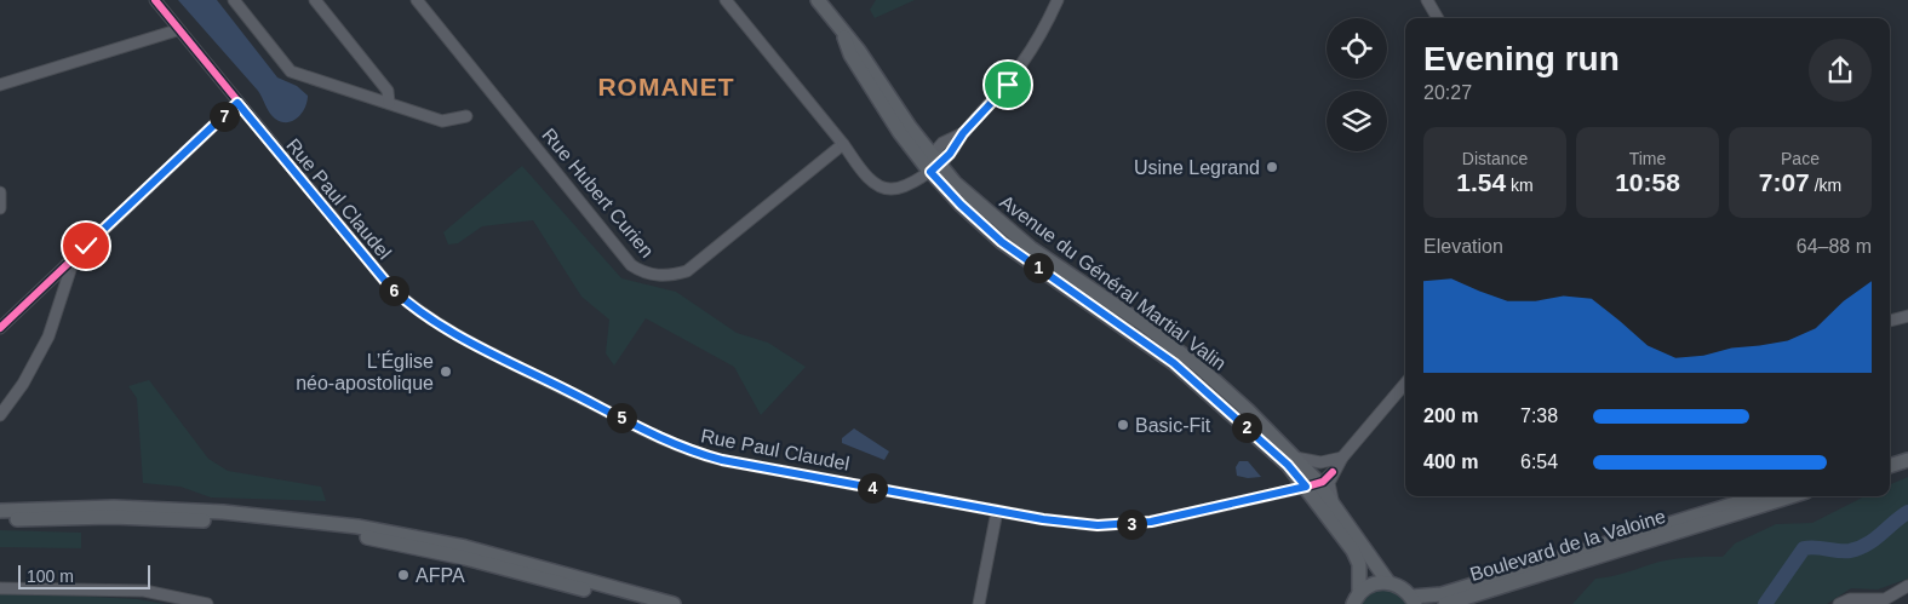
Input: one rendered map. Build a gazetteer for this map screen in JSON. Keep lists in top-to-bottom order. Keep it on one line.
{"streets":{"main road":["Avenue du Général Martial Valin","Boulevard de la Valoine"],"street":["Rue Hubert Curien","Rue Paul Claudel"]},"crossings":[["Rue Paul Claudel","Avenue du Général Martial Valin"]],"districts":["ROMANET"],"places":["Usine Legrand","L’Église néo-apostolique","Basic-Fit","AFPA"],"scale_bar":"100 m","page":{"heading":["Evening run","20:27"],"pins":["7","1","6","5","2","4","3"],"stats":[["Distance","1.54 km"],["Time","10:58"],["Pace","7:07 /km"]],"chart":["Elevation","64–88 m"],"list":[{"name":"200 m","note":"7:38"},{"name":"400 m","note":"6:54"}],"scale":"100 m"}}
